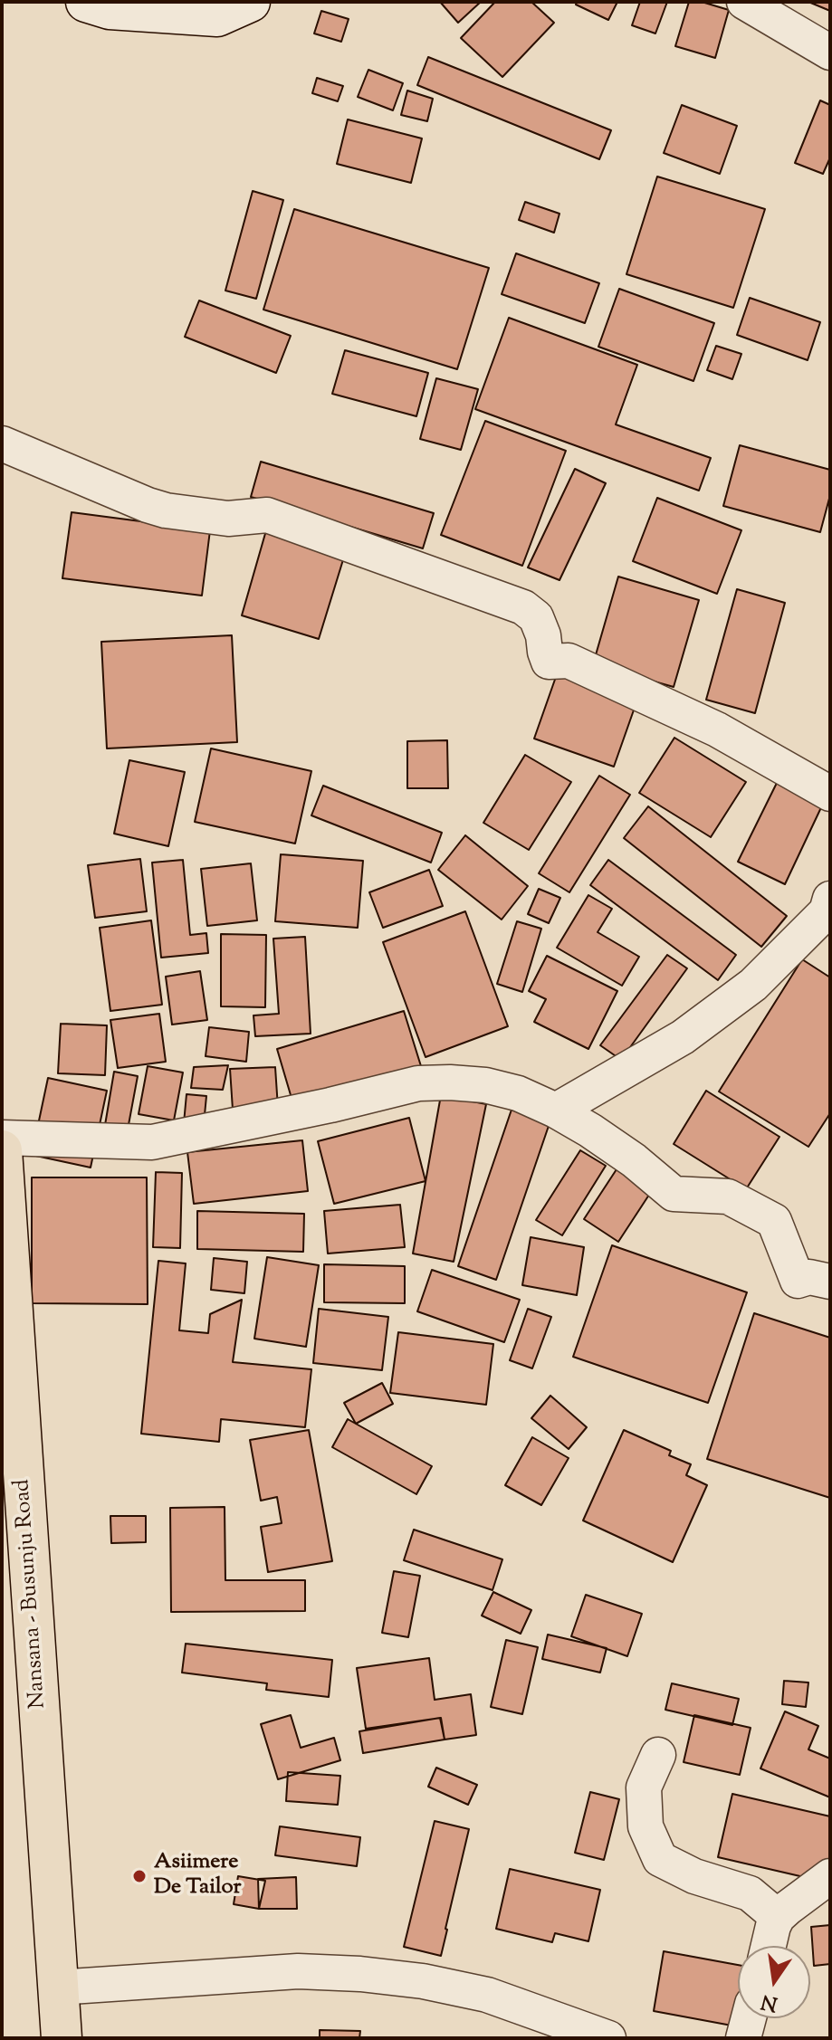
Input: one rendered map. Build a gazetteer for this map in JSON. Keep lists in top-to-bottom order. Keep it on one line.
{"streets":{"main road":["Nansana - Busunju Road"]},"places":["Asiimere De Tailor"],"north":"bottom"}
